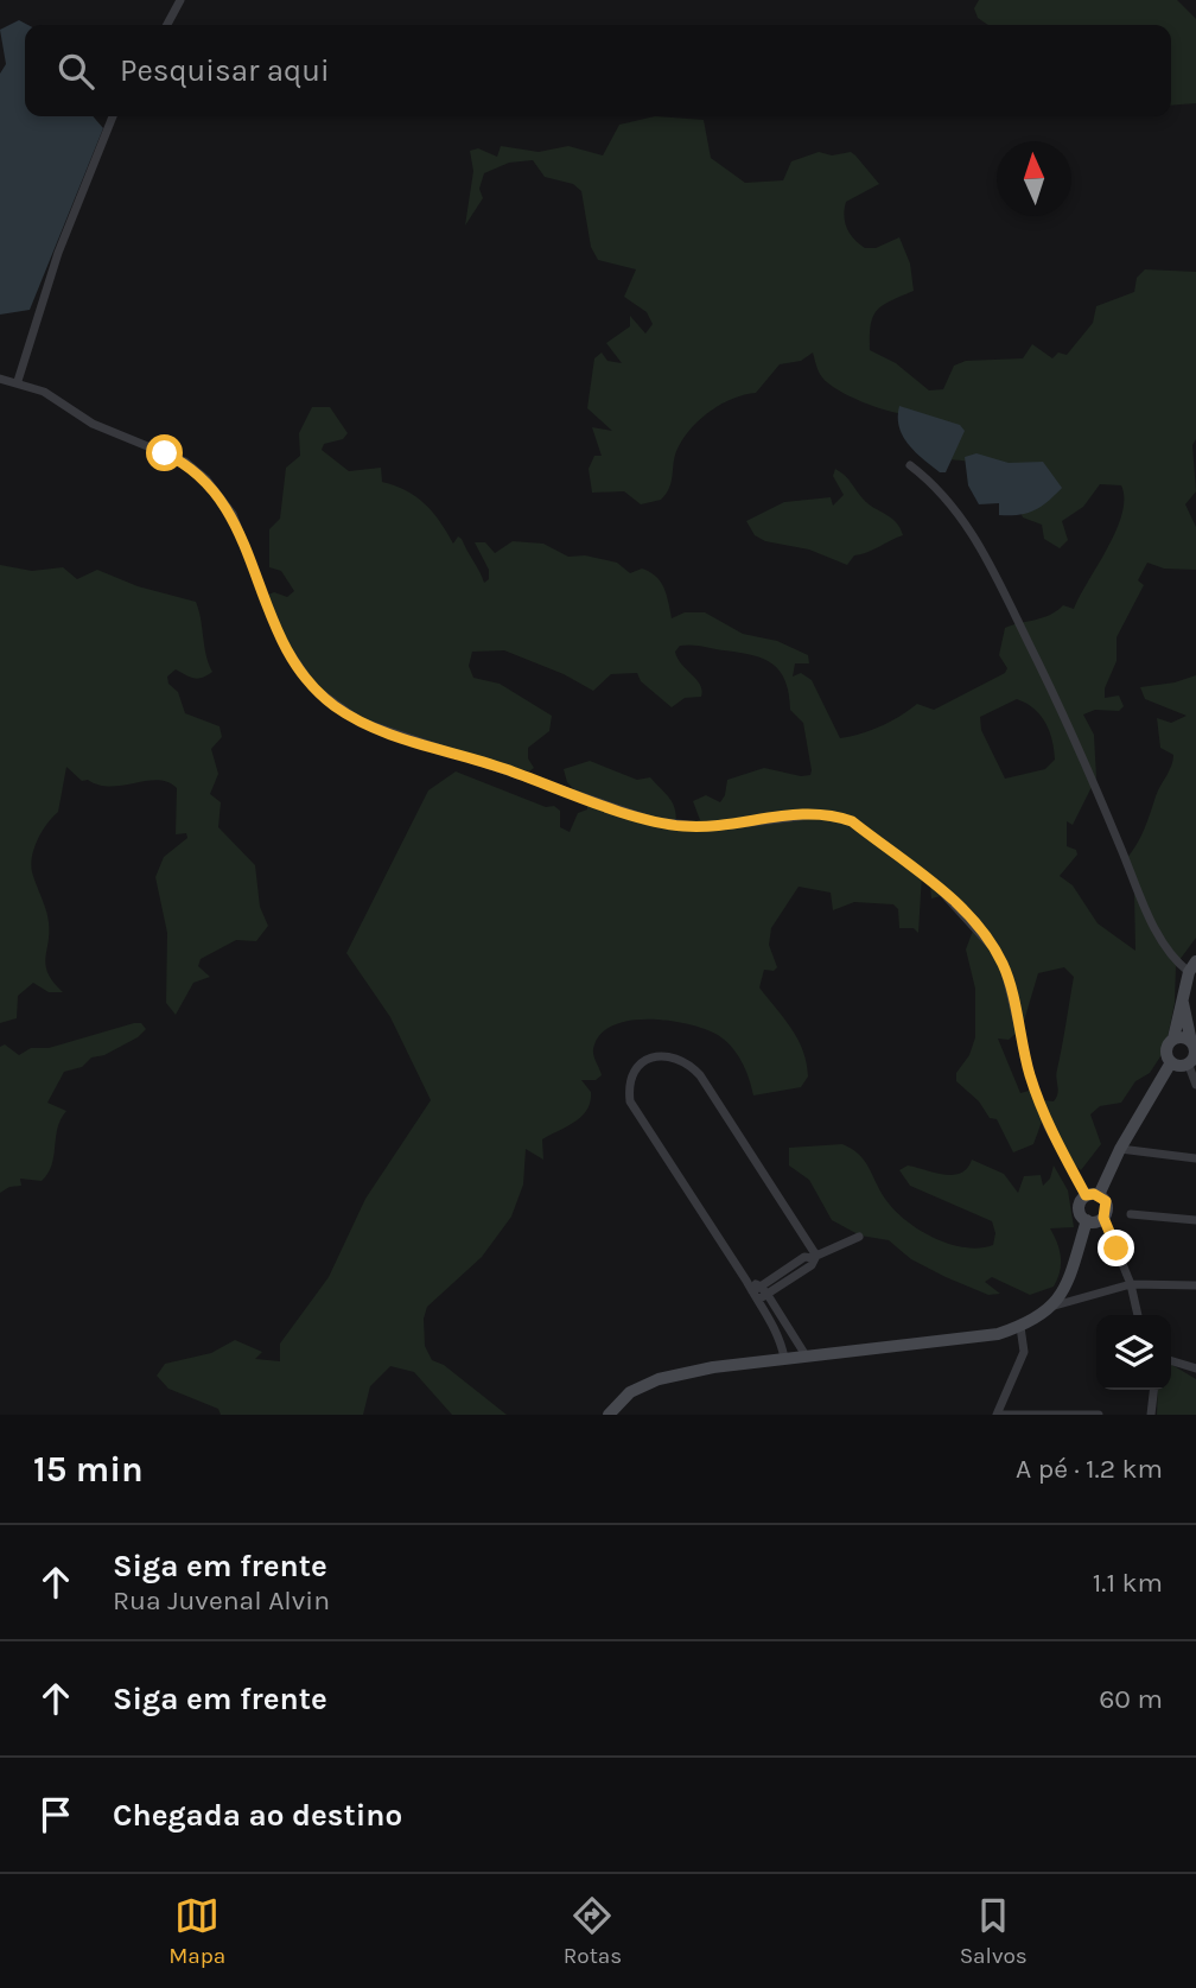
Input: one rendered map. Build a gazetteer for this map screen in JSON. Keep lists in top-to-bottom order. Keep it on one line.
{"north":"top","page":{"search":"Pesquisar aqui","heading":["15 min","A pé · 1.2 km"],"list":[["Siga em frente","Rua Juvenal Alvin","1.1 km"],["Siga em frente","60 m"],"Chegada ao destino"],"nav":["Mapa","Rotas","Salvos"]}}
